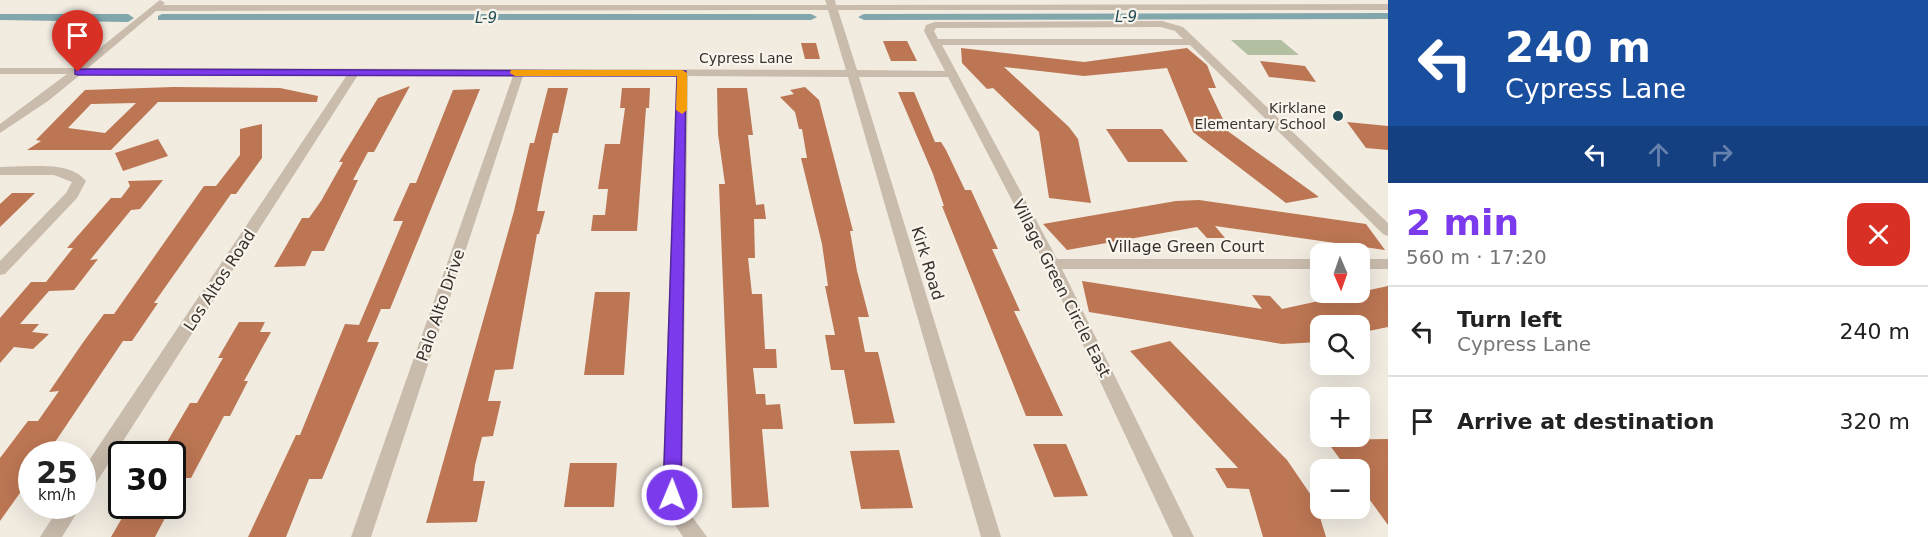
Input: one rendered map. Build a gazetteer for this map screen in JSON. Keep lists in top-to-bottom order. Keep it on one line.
{"streets":{"street":["Cypress Lane","Village Green Court","Kirk Road","Los Altos Road","Village Green Circle East","Palo Alto Drive"]},"crossings":[["Cypress Lane","Kirk Road"],["Cypress Lane","Los Altos Road"],["Cypress Lane","Village Green Circle East"],["Cypress Lane","Palo Alto Drive"],["Village Green Court","Village Green Circle East"]],"water":["L-9"],"places":["Kirklane Elementary School"],"north":"bottom","page":{"turn":["240 m","Cypress Lane"],"heading":["2 min","560 m · 17:20"],"map_buttons":["+","−"],"list":[{"name":"Turn left","note":"Cypress Lane","value":"240 m"},{"name":"Arrive at destination","value":"320 m"}],"speed":"25 km/h","limit":"30"}}
